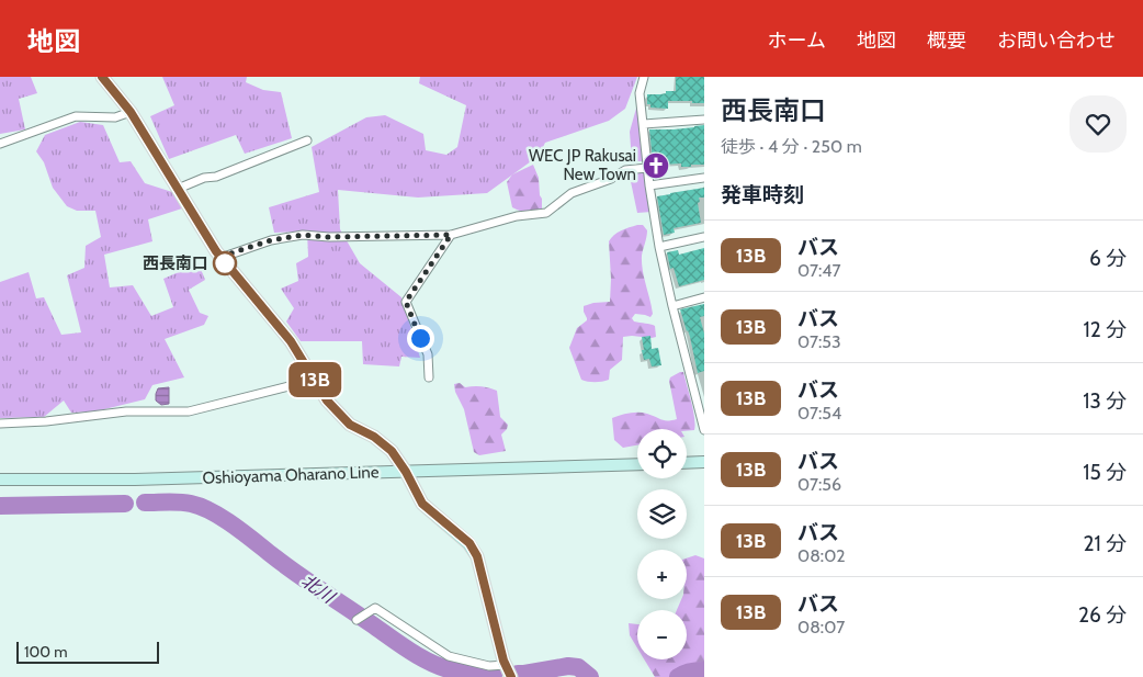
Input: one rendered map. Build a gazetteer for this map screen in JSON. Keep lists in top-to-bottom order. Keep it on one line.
{"streets":{"main road":["Oshioyama Oharano Line"]},"water":["北川"],"places":{"church":["WEC JP Rakusai New Town"],"other":["西長南口"]},"lines":["bus line 13B"],"scale_bar":"100 m","page":{"header":"地図","nav":["ホーム","地図","概要","お問い合わせ"],"on_map":"13B","heading":[["西長南口","徒歩 · 4 分 · 250 m"],"発車時刻"],"list":[{"mark":"13B","name":"バス","note":"07:47","value":"6 分"},{"mark":"13B","name":"バス","note":"07:53","value":"12 分"},{"mark":"13B","name":"バス","note":"07:54","value":"13 分"},{"mark":"13B","name":"バス","note":"07:56","value":"15 分"},{"mark":"13B","name":"バス","note":"08:02","value":"21 分"},{"mark":"13B","name":"バス","note":"08:07","value":"26 分"}],"map_buttons":["+","−"],"scale":"100 m"}}
